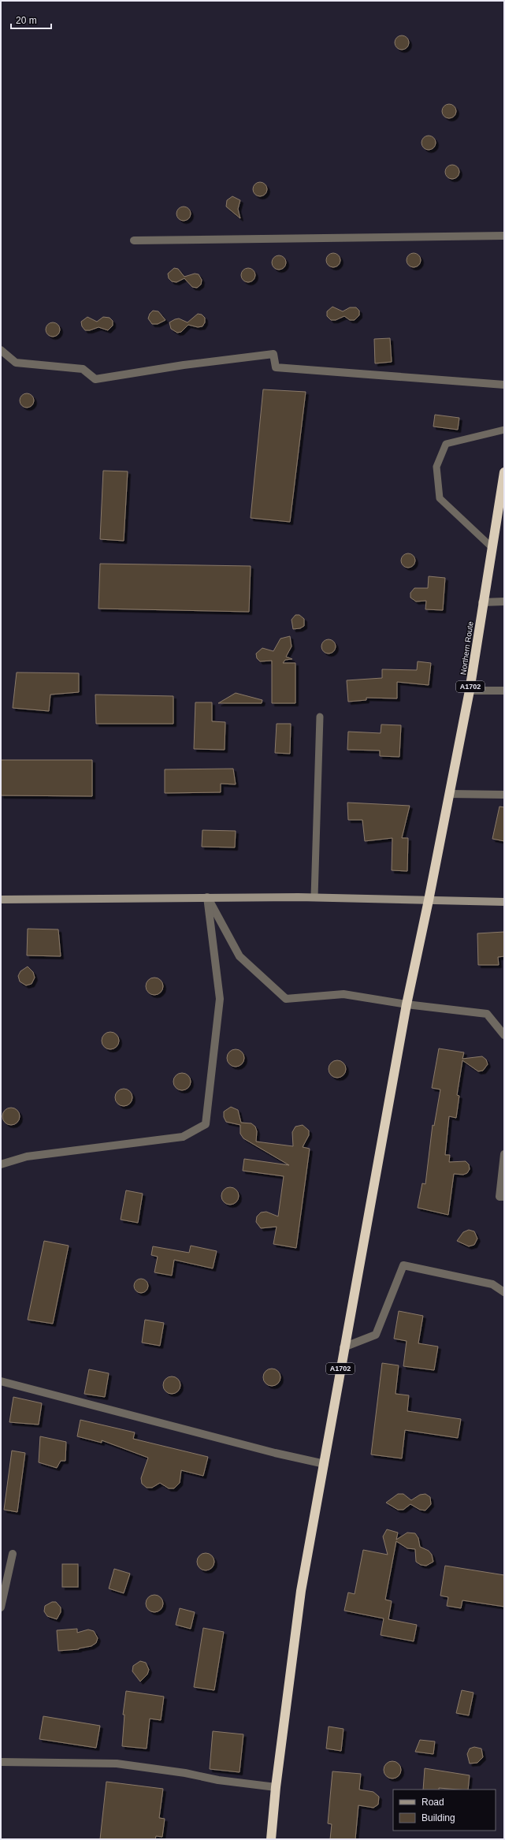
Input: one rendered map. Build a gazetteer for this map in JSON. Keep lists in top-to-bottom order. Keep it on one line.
{"streets":{"highway":["Northern Route","A1702"]},"crossings":[["Northern Route","A1702"]],"legend":["Road","Building"],"scale_bar":"20 m"}
